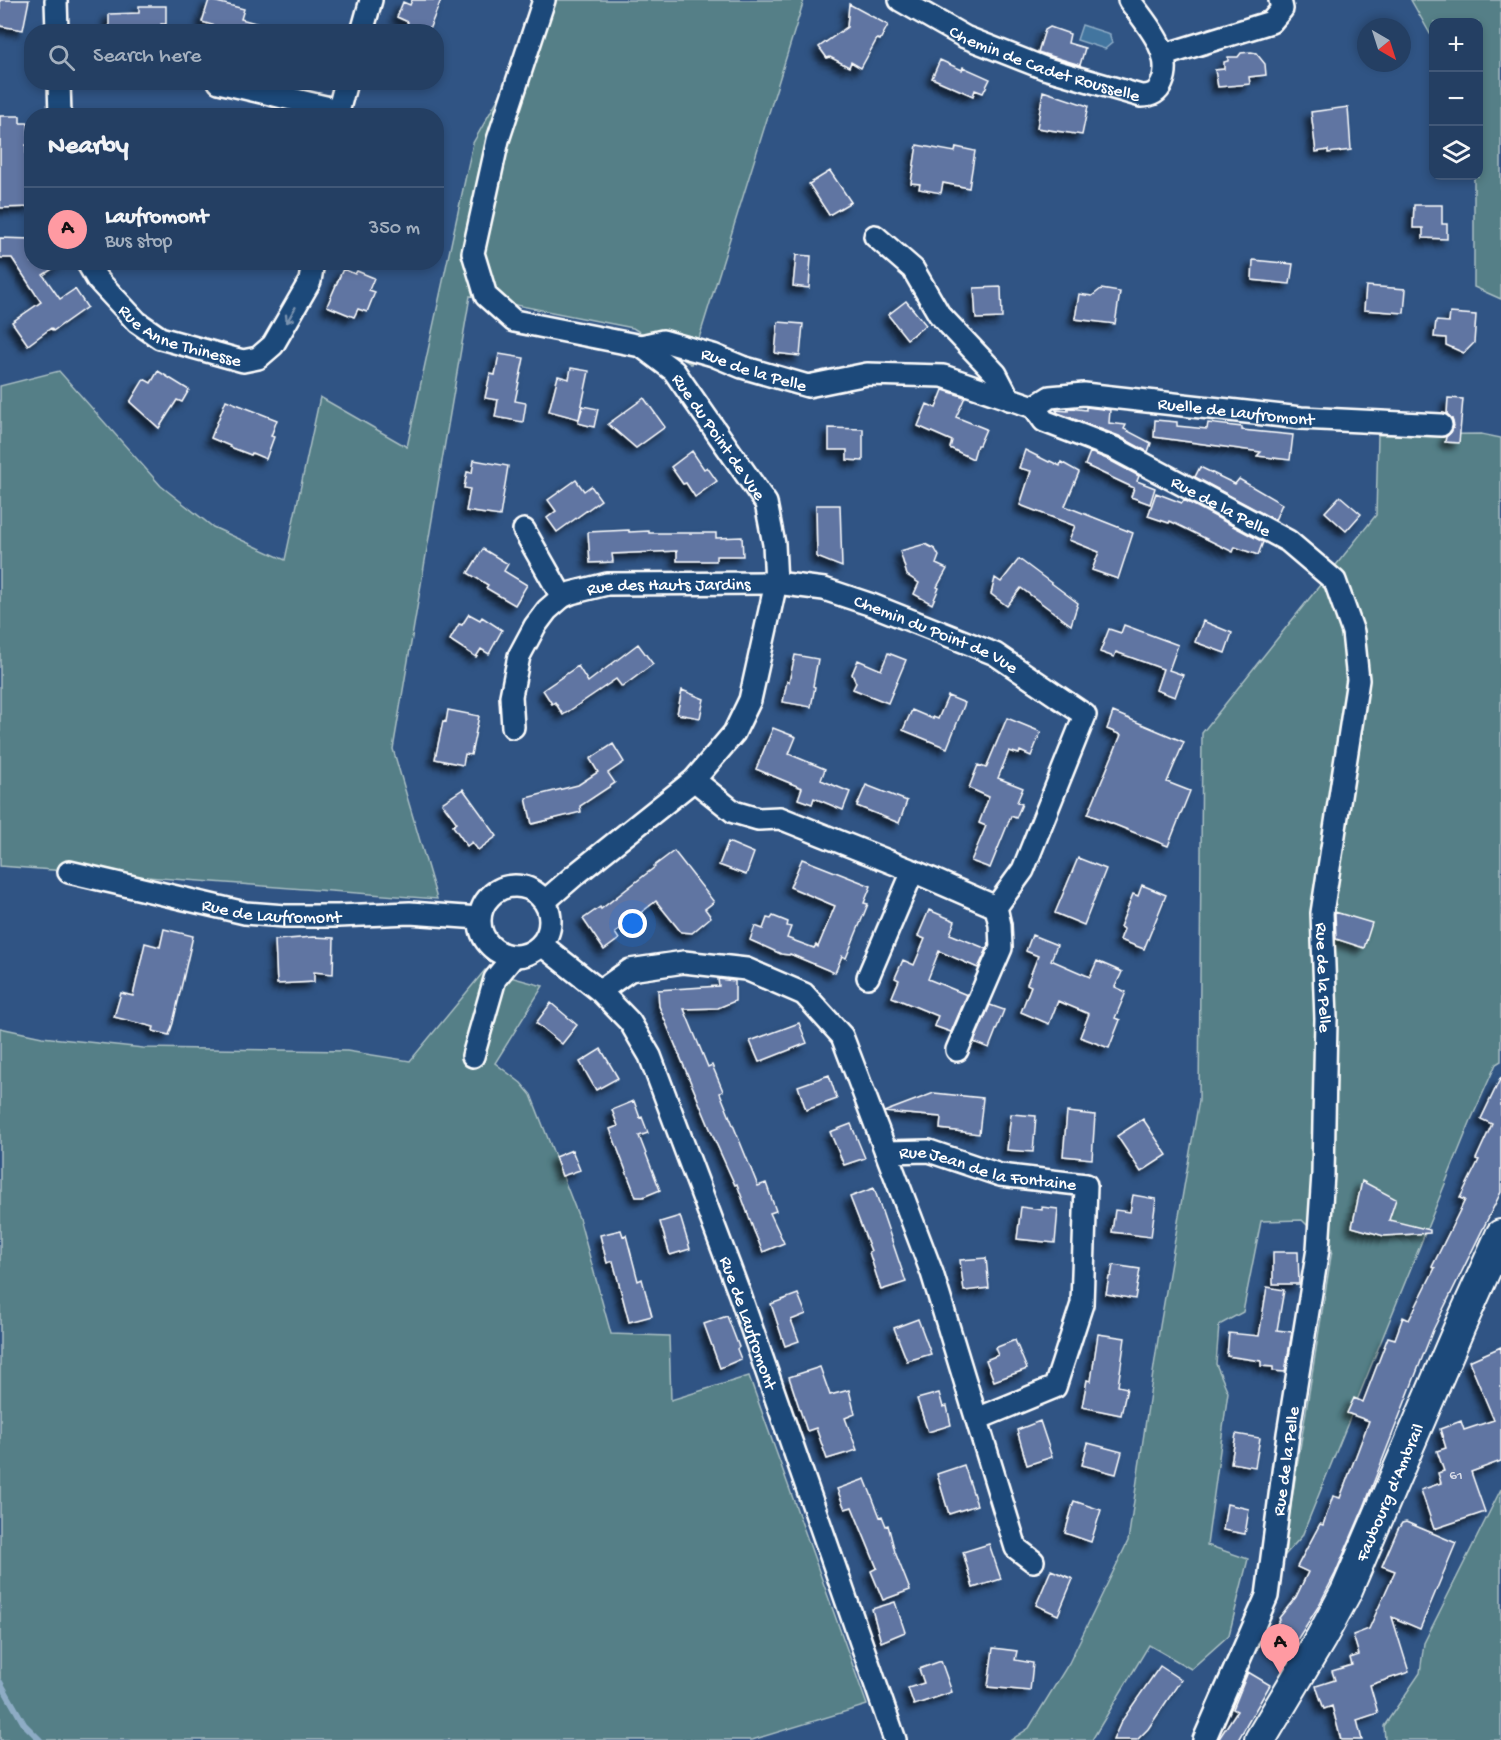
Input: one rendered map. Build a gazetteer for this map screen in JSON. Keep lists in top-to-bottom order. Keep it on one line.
{"streets":{"main road":["Faubourg d'Ambrail"],"street":["Chemin de Cadet Rousselle","Rue Anne Thinesse","Rue de la Pelle","Ruelle de Laufromont","Rue du Point de Vue","Rue des Hauts Jardins","Chemin du Point de Vue","Rue de Laufromont","Rue Jean de la Fontaine"]},"crossings":[["Rue de la Pelle","Ruelle de Laufromont"],["Rue de la Pelle","Rue du Point de Vue"],["Rue du Point de Vue","Rue des Hauts Jardins"],["Rue du Point de Vue","Chemin du Point de Vue"],["Rue du Point de Vue","Rue de Laufromont"],["Rue des Hauts Jardins","Chemin du Point de Vue"],["Rue de Laufromont","Rue Jean de la Fontaine"]],"house_numbers":["61"],"north":"bottom right","page":{"map_buttons":["+","−"],"search":"Search here","heading":"Nearby","list":[{"mark":"A","name":"Laufromont","note":"Bus stop","value":"350 m"}],"pins":"A"}}
